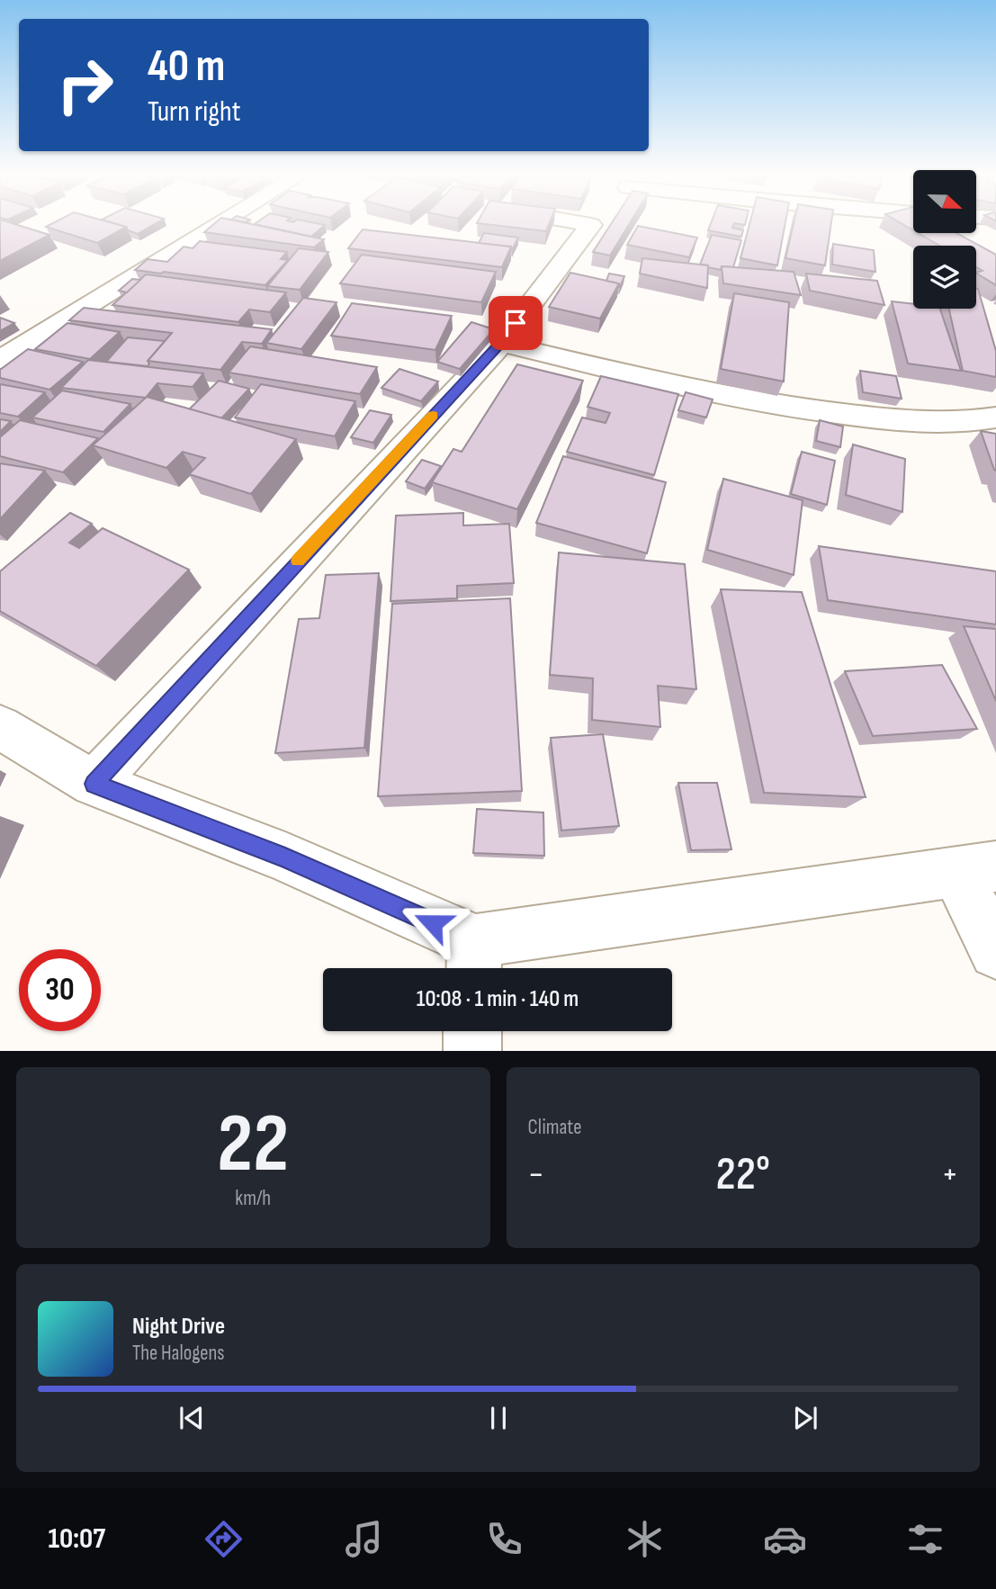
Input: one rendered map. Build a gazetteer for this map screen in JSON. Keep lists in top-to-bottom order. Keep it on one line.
{"north":"right","page":{"turn":["40 m","Turn right"],"limit":"30","trip":"10:08 · 1 min · 140 m","tile":[["22","km/h"],"Climate"],"heat":["−","22°","+"],"song":["Night Drive","The Halogens"],"tabs":"10:07"}}
